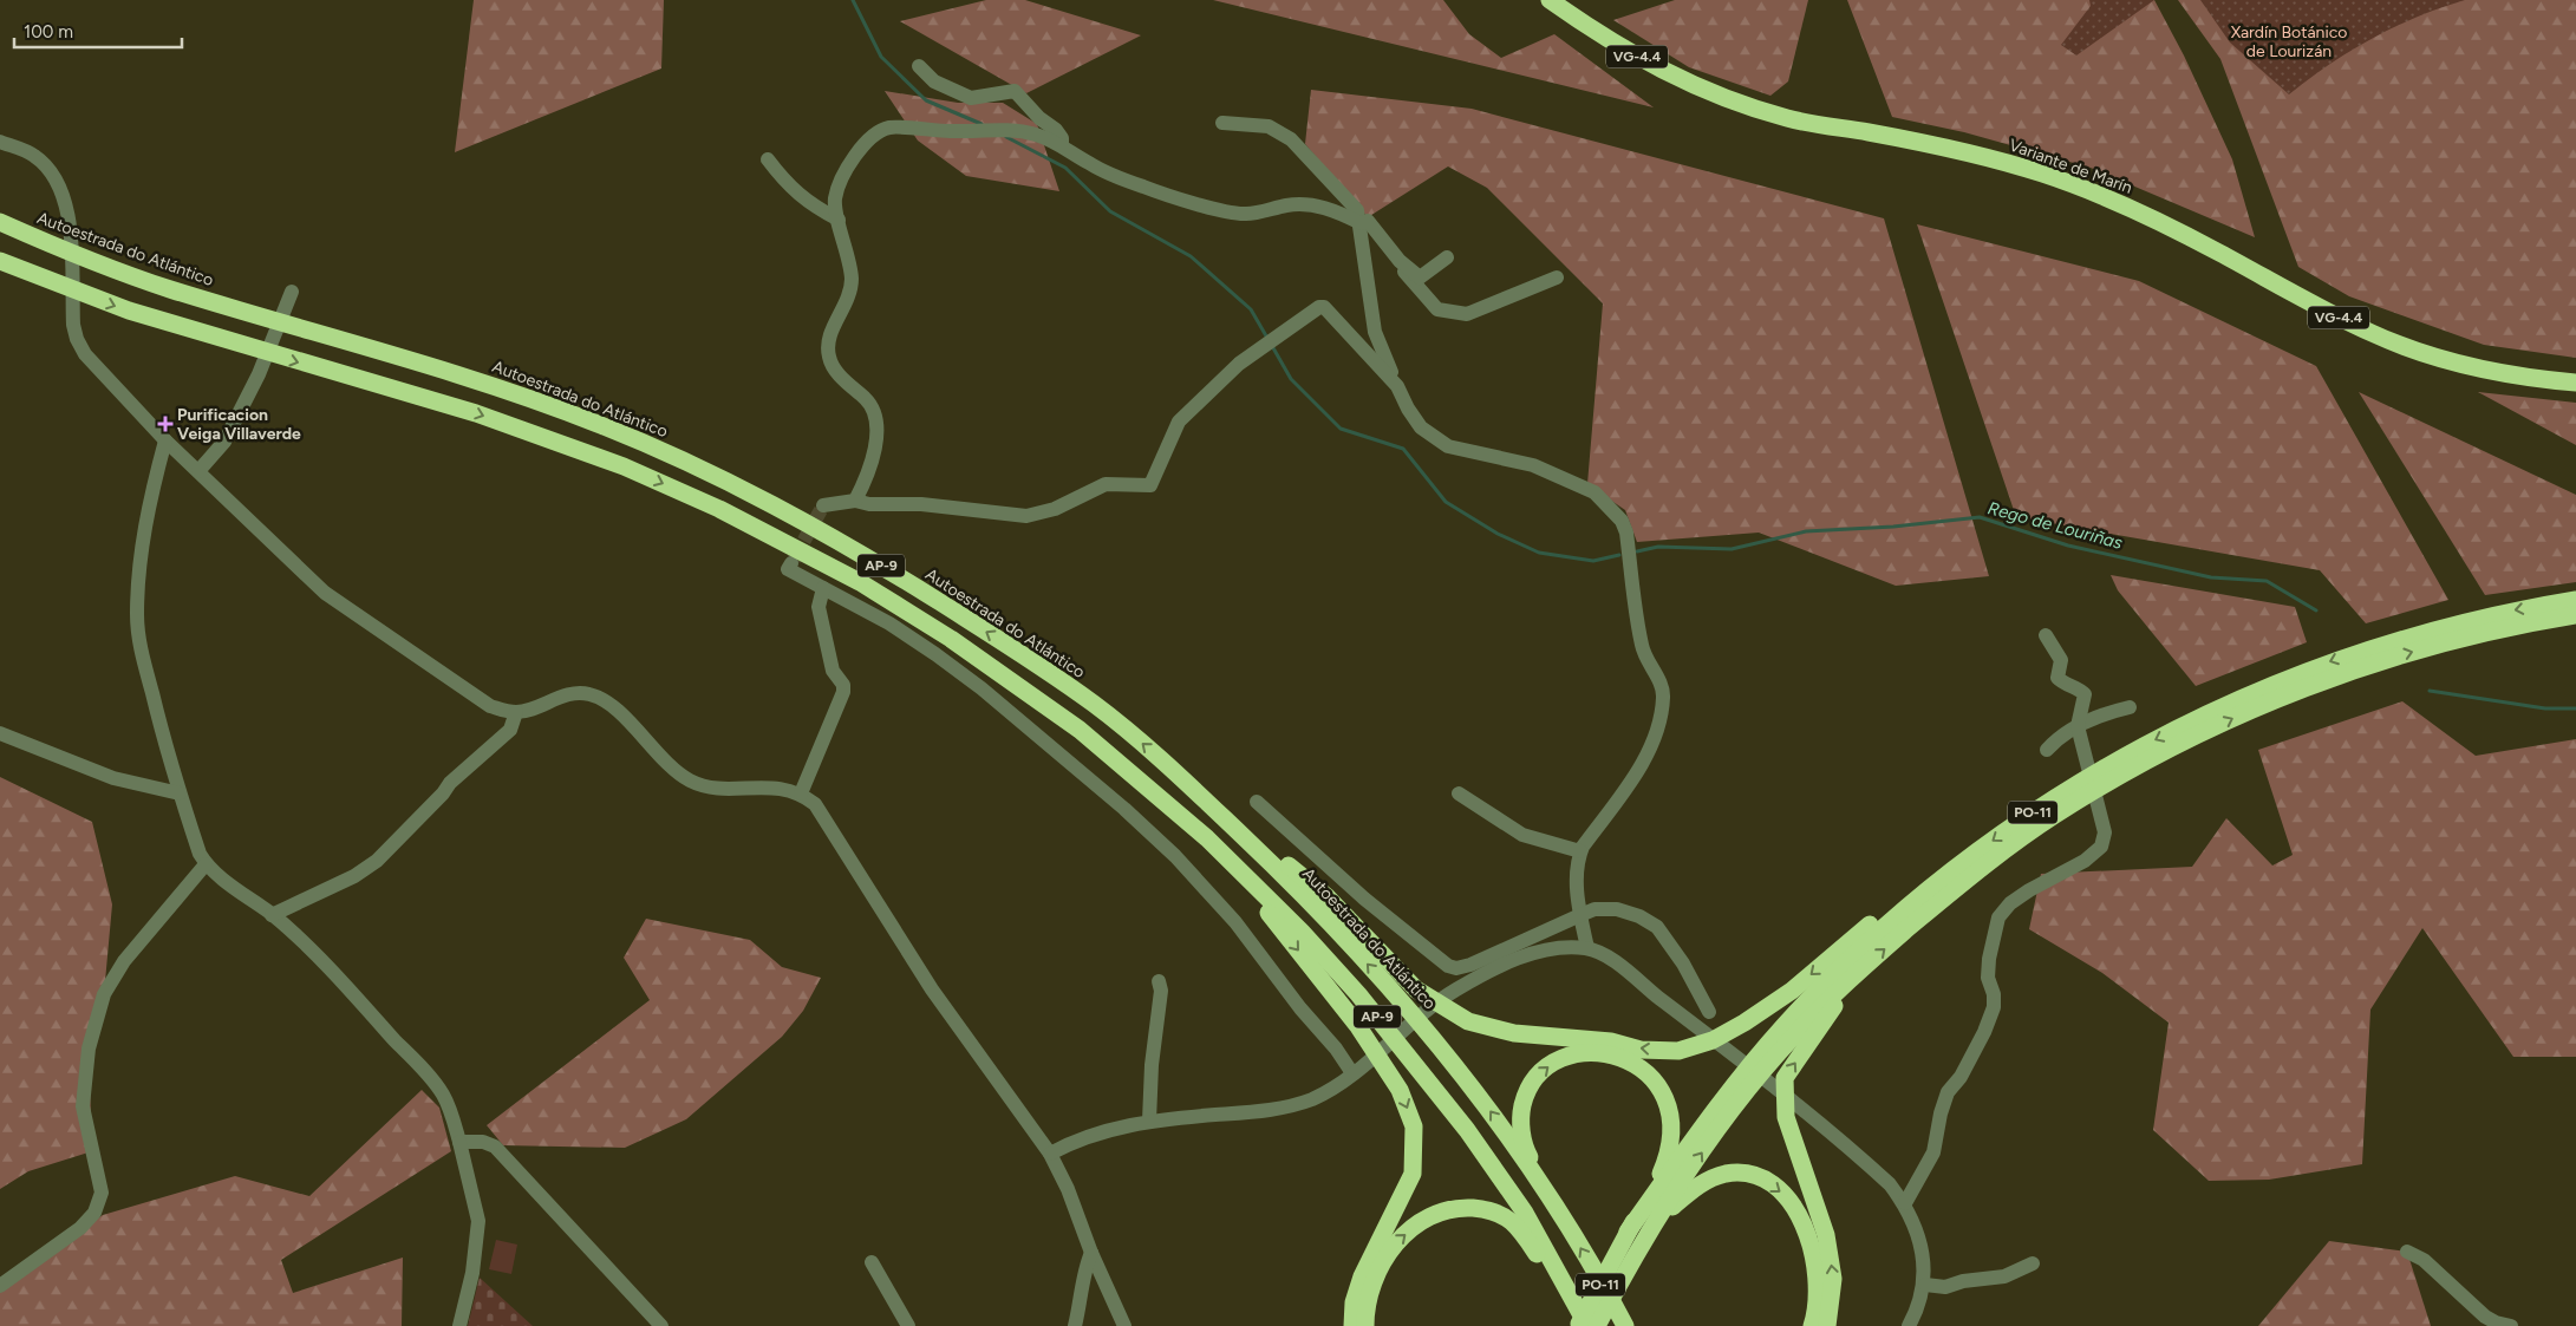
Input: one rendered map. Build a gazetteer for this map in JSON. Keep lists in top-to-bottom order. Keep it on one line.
{"streets":{"highway":["VG-4.4","Variante de Marín","Autoestrada do Atlántico","AP-9","PO-11"]},"water":["Rego de Louriñas"],"parks":["Xardín Botánico de Lourizán"],"places":{"health":["Purificacion Veiga Villaverde"]},"scale_bar":"100 m"}
